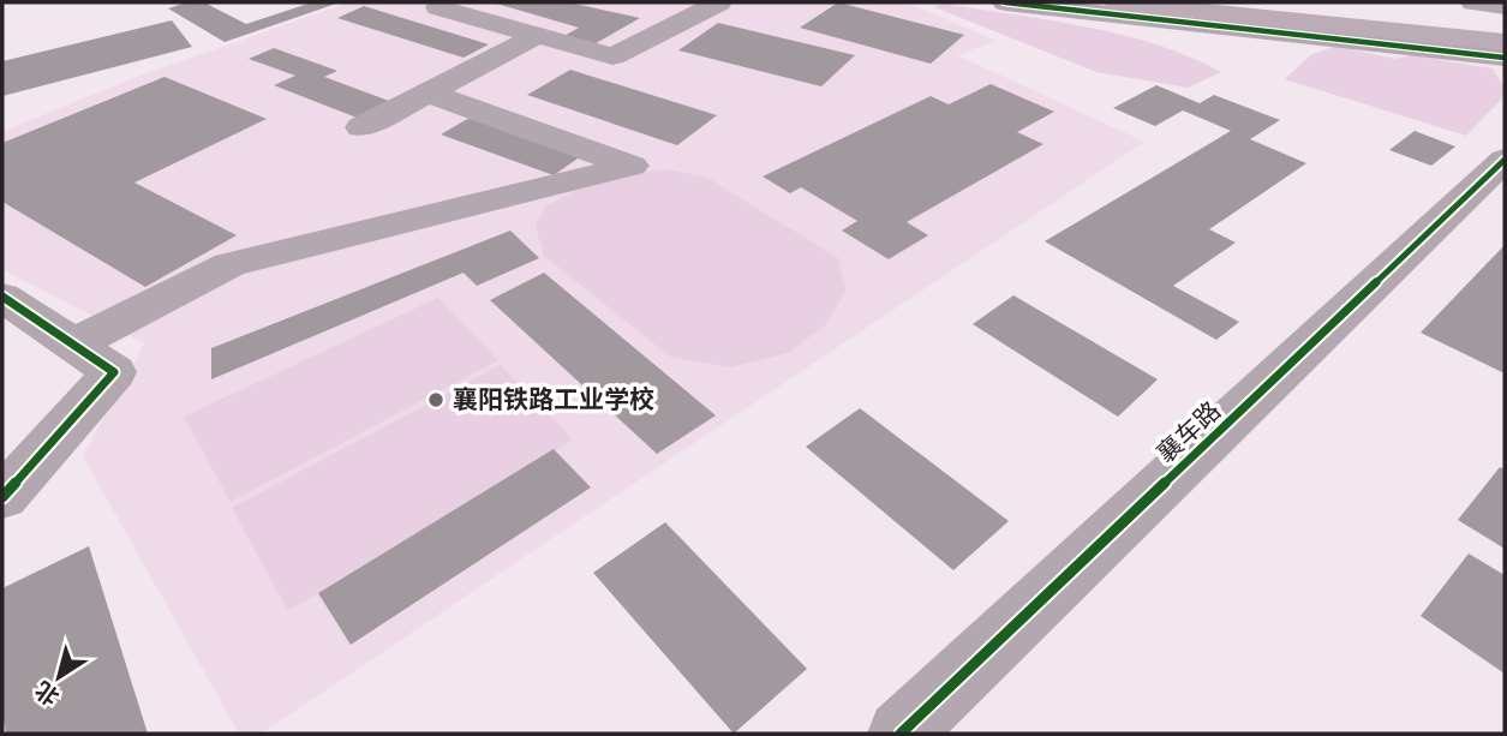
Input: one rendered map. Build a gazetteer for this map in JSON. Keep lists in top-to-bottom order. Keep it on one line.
{"streets":{"street":["襄车路"]},"places":["襄阳铁路工业学校"],"north":"bottom left"}
